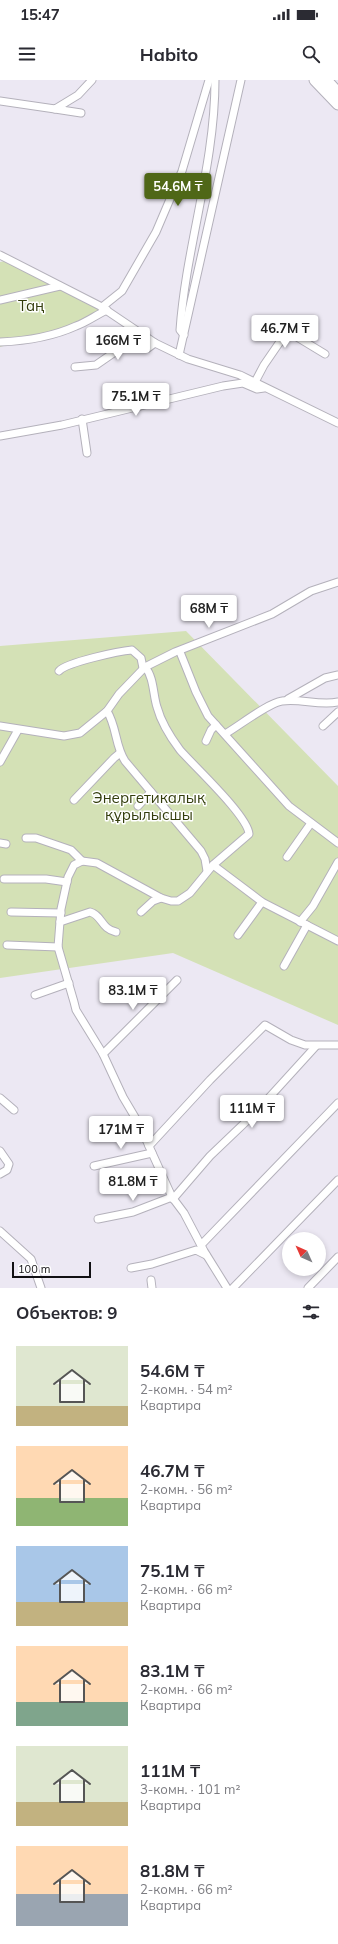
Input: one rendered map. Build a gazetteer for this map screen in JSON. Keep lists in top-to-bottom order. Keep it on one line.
{"parks":["Таң","Энергетикалық құрылысшы"],"scale_bar":"100 m","north":"top left","page":{"status":"15:47","header":"Habito","price":["54.6M ₸","46.7M ₸","166M ₸","75.1M ₸","68M ₸","83.1M ₸","111M ₸","171M ₸","81.8M ₸"],"scale":"100 m","heading":"Объектов: 9","list":[{"name":"54.6M ₸","note":"2-комн. · 54 m² · Квартира"},{"name":"46.7M ₸","note":"2-комн. · 56 m² · Квартира"},{"name":"75.1M ₸","note":"2-комн. · 66 m² · Квартира"},{"name":"83.1M ₸","note":"2-комн. · 66 m² · Квартира"},{"name":"111M ₸","note":"3-комн. · 101 m² · Квартира"},{"name":"81.8M ₸","note":"2-комн. · 66 m² · Квартира"}]}}
